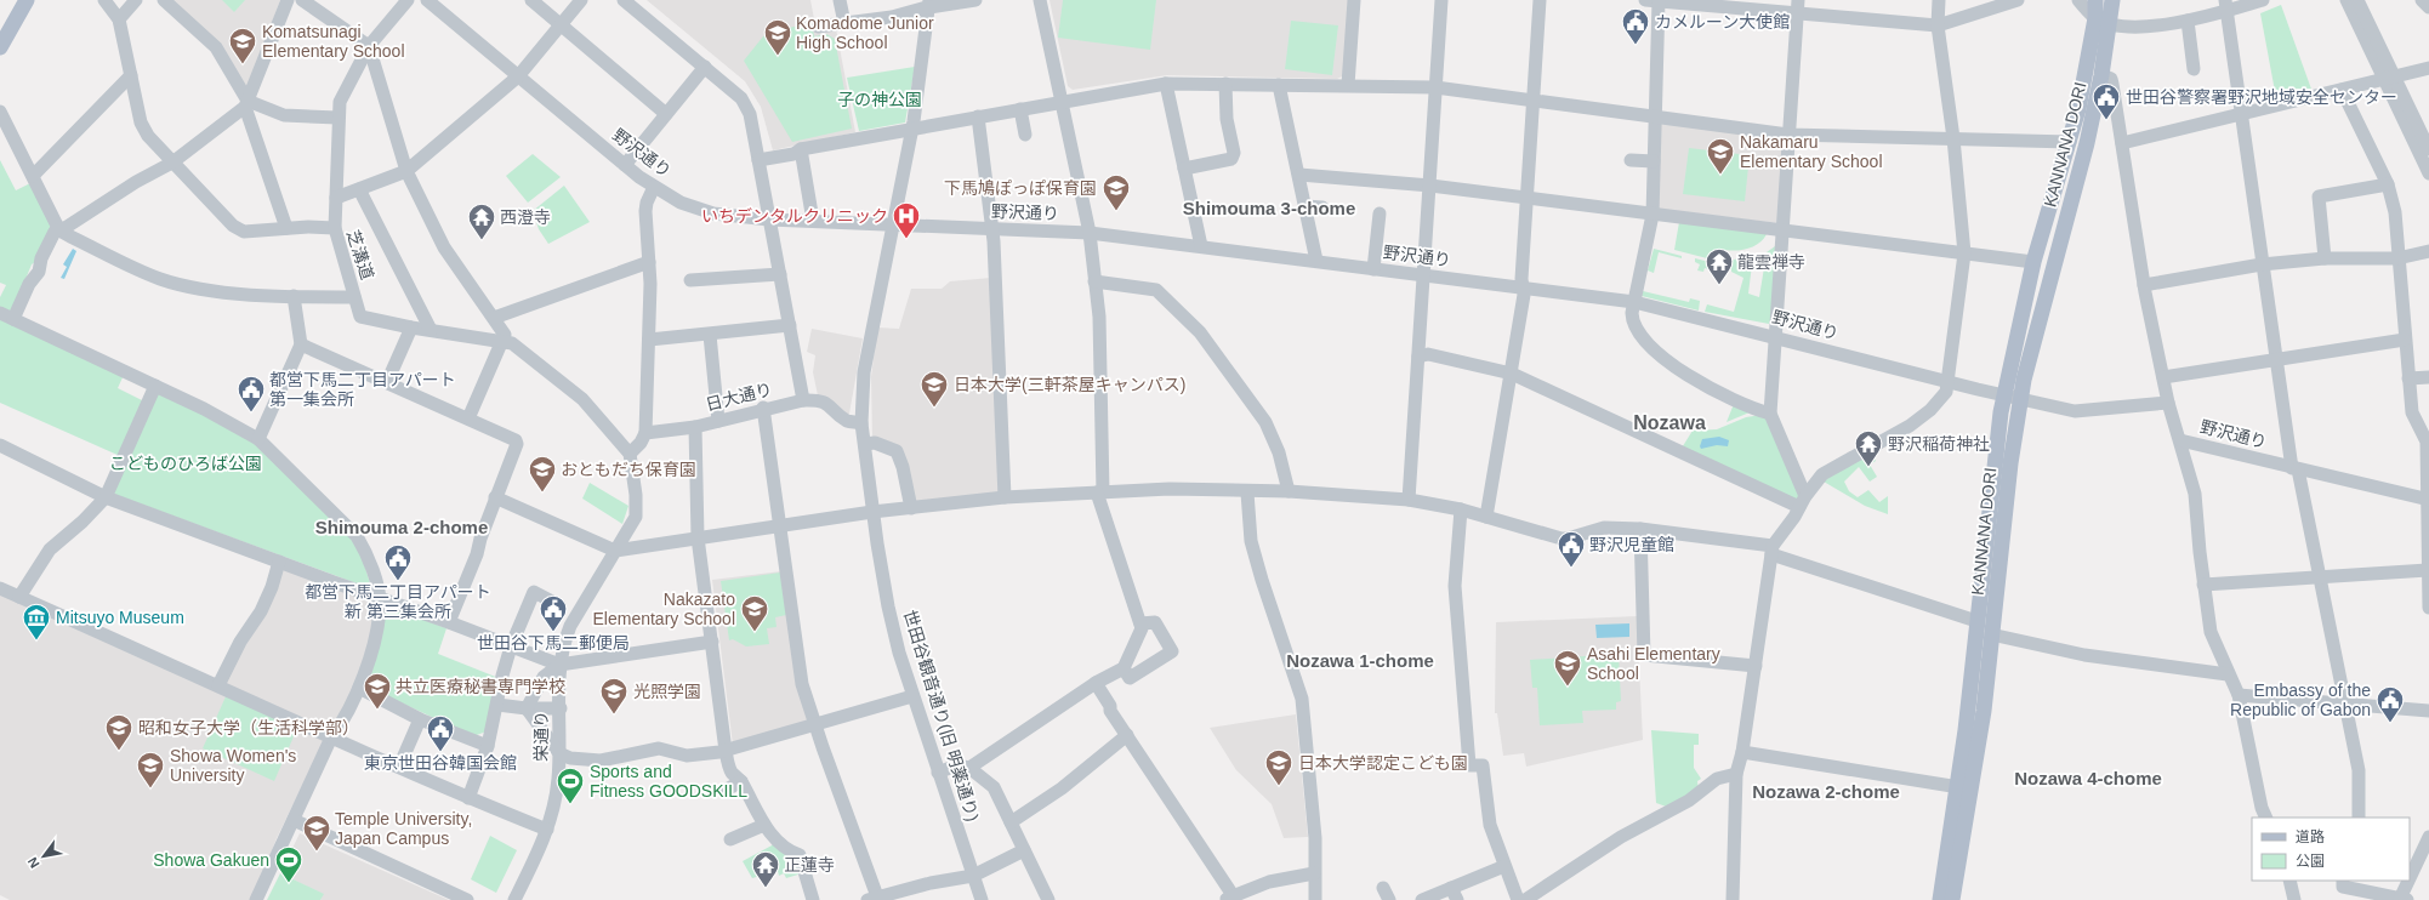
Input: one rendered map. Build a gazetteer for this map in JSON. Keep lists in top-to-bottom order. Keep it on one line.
{"streets":{"main road":["KANNANA DORI"],"street":["野沢通り","芝溝道","日大通り","世田谷観音通り(旧 明薬通り)","栄通り"]},"crossings":[["KANNANA DORI","野沢通り"],["野沢通り","世田谷観音通り(旧 明薬通り)"],["芝溝道","栄通り"],["日大通り","世田谷観音通り(旧 明薬通り)"]],"districts":["Shimouma 3-chome","Nozawa","Shimouma 2-chome","Nozawa 1-chome","Nozawa 4-chome","Nozawa 2-chome"],"parks":["子の神公園","こどものひろば公園"],"places":{"public building":["カメルーン大使館","世田谷警察署野沢地域安全センター","都営下馬二丁目アパート 第一集会所","野沢児童館","都営下馬二丁目アパート 新 第三集会所","世田谷下馬二郵便局","Embassy of the Republic of Gabon","東京世田谷韓国会館"],"school or university":["Komadome Junior High School","Komatsunagi Elementary School","Nakamaru Elementary School","下馬鳩ぽっぽ保育園","日本大学(三軒茶屋キャンパス)","おともだち保育園","Nakazato Elementary School","Asahi Elementary School","共立医療秘書専門学校","光照学園","昭和女子大学（生活科学部）","日本大学認定こども園","Showa Women's University","Temple University, Japan Campus"],"hospital":["いちデンタルクリニック"],"temple":["西澄寺","龍雲禅寺","野沢稲荷神社","正蓮寺"],"museum":["Mitsuyo Museum"],"sports":["Sports and Fitness GOODSKILL","Showa Gakuen"]},"legend":["道路","公園"],"north":"bottom left"}
